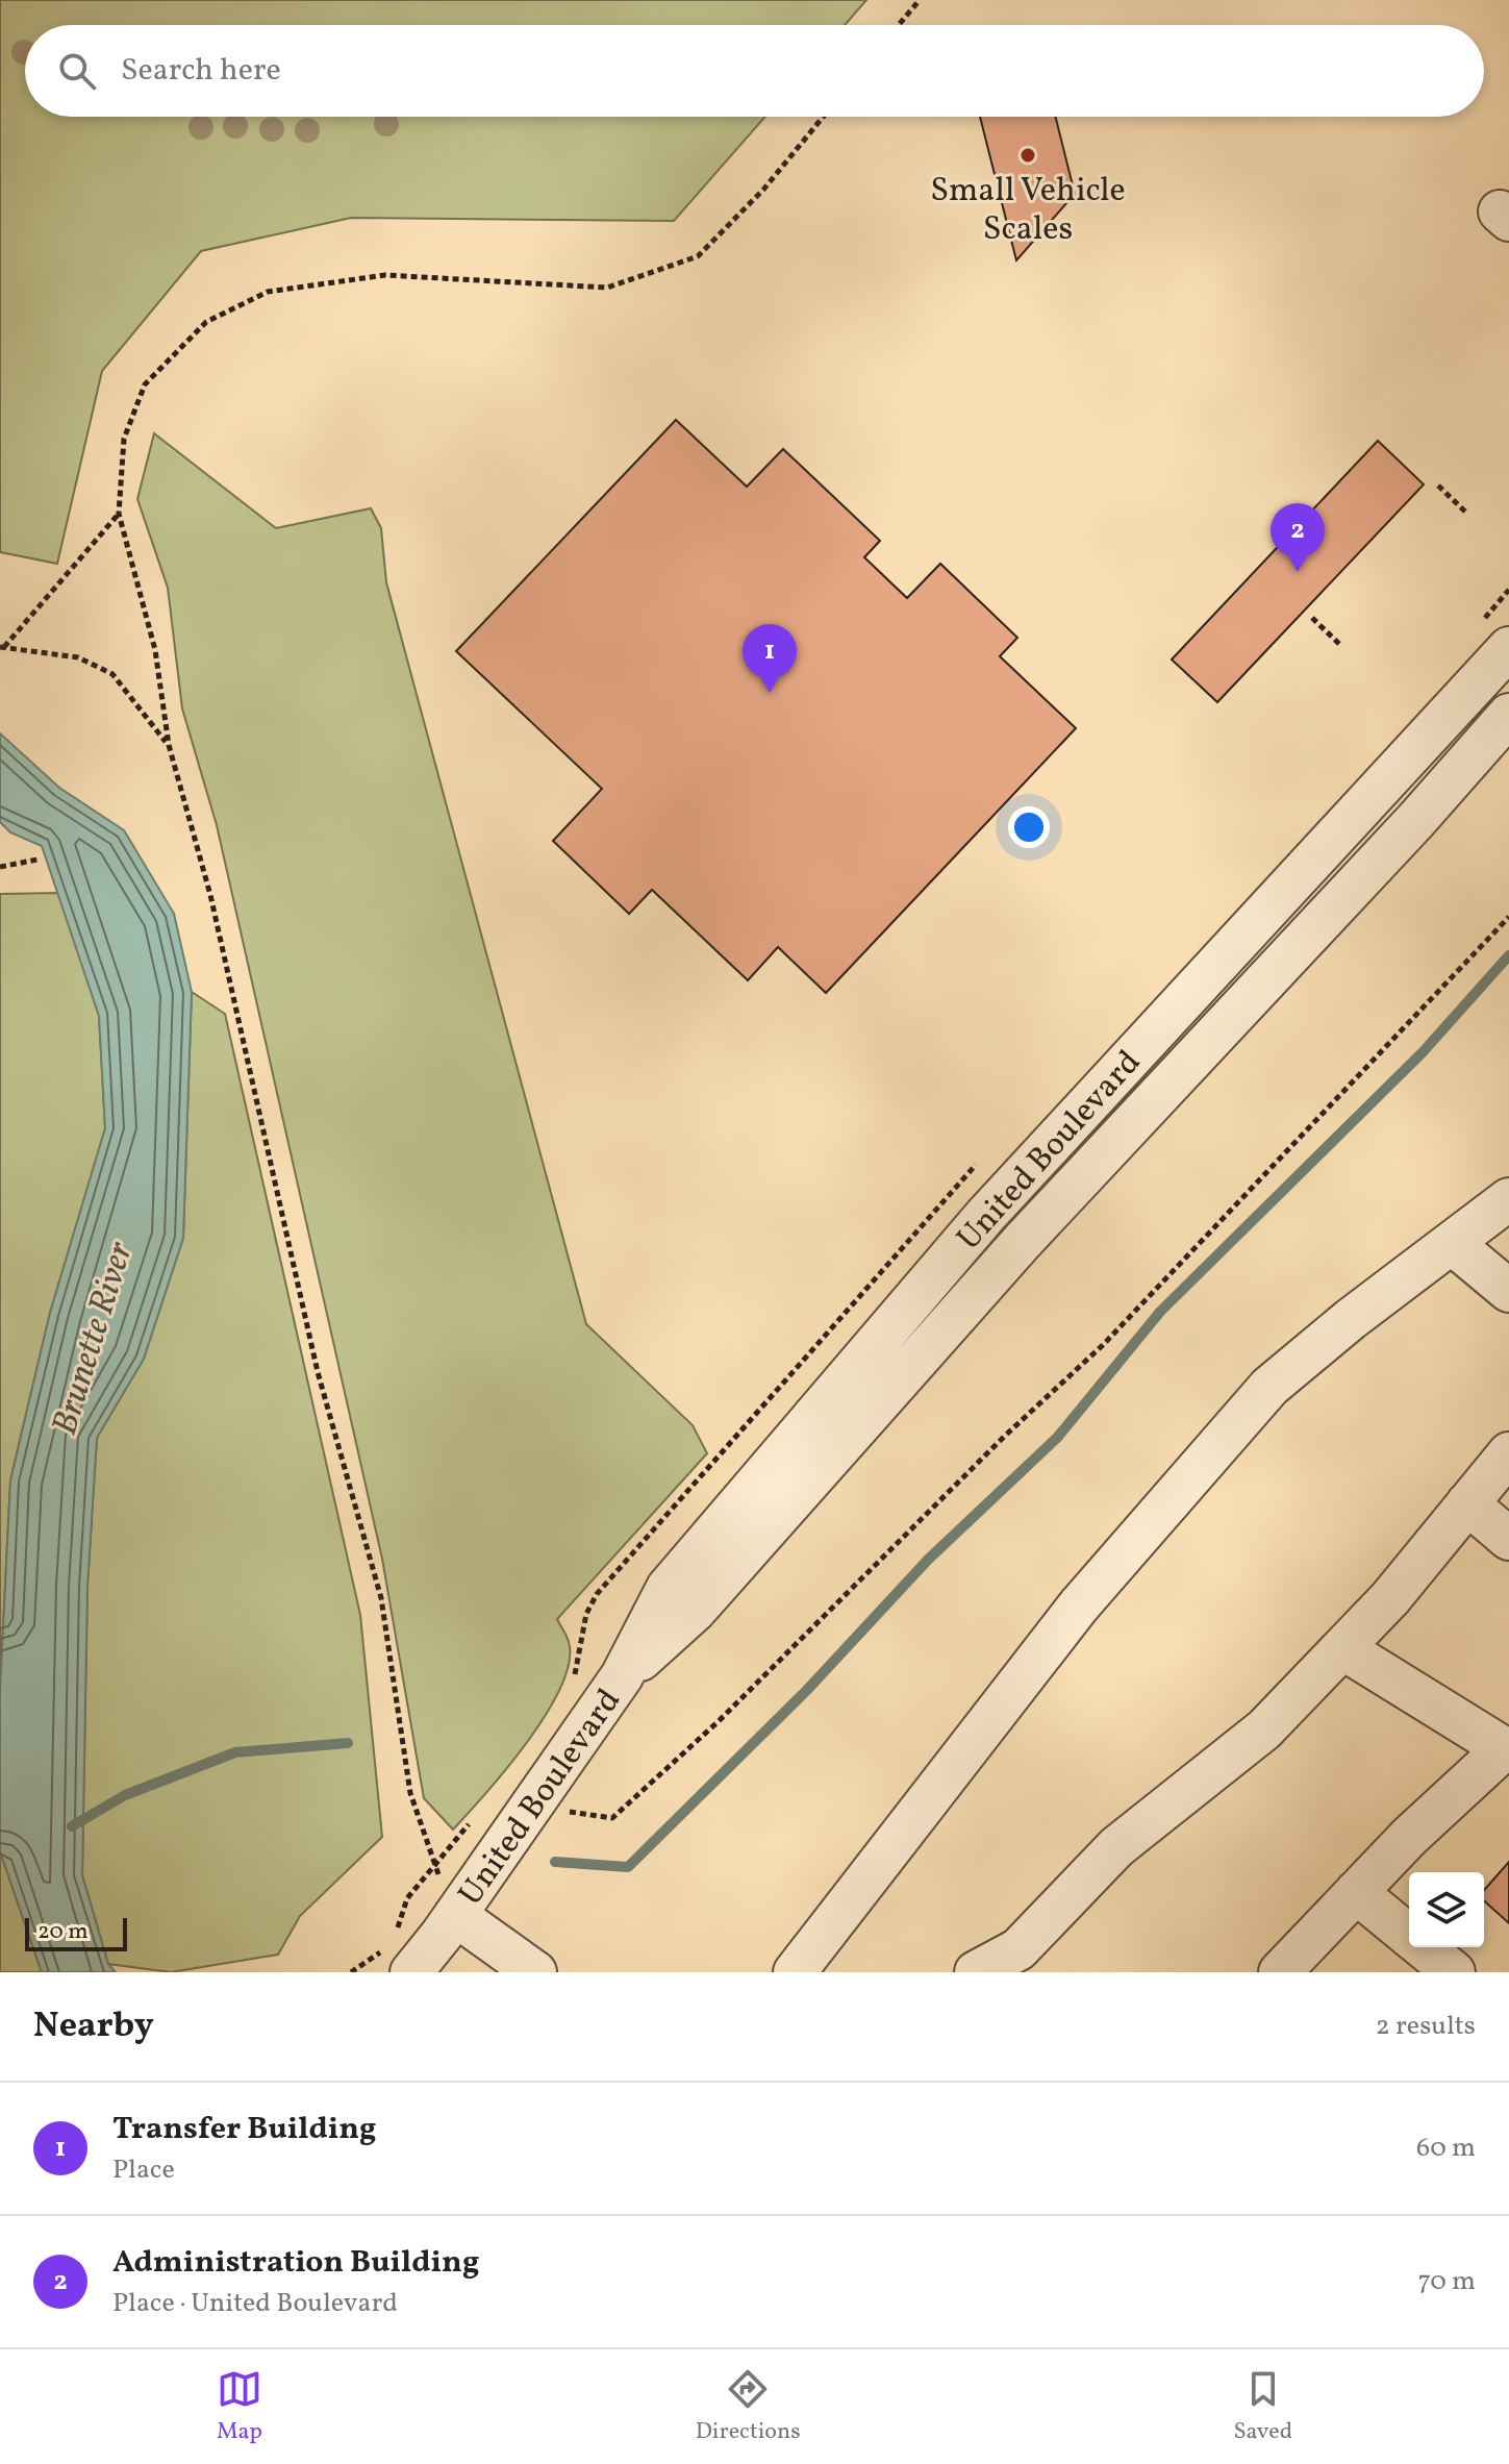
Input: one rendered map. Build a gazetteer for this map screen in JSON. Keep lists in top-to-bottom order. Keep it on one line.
{"streets":{"street":["United Boulevard"]},"water":["Brunette River"],"places":["Small Vehicle Scales"],"scale_bar":"20 m","page":{"search":"Search here","pins":["2","1"],"scale":"20 m","heading":["Nearby","2 results"],"list":[{"mark":"1","name":"Transfer Building","note":"Place","value":"60 m"},{"mark":"2","name":"Administration Building","note":"Place · United Boulevard","value":"70 m"}],"nav":["Map","Directions","Saved"]}}
